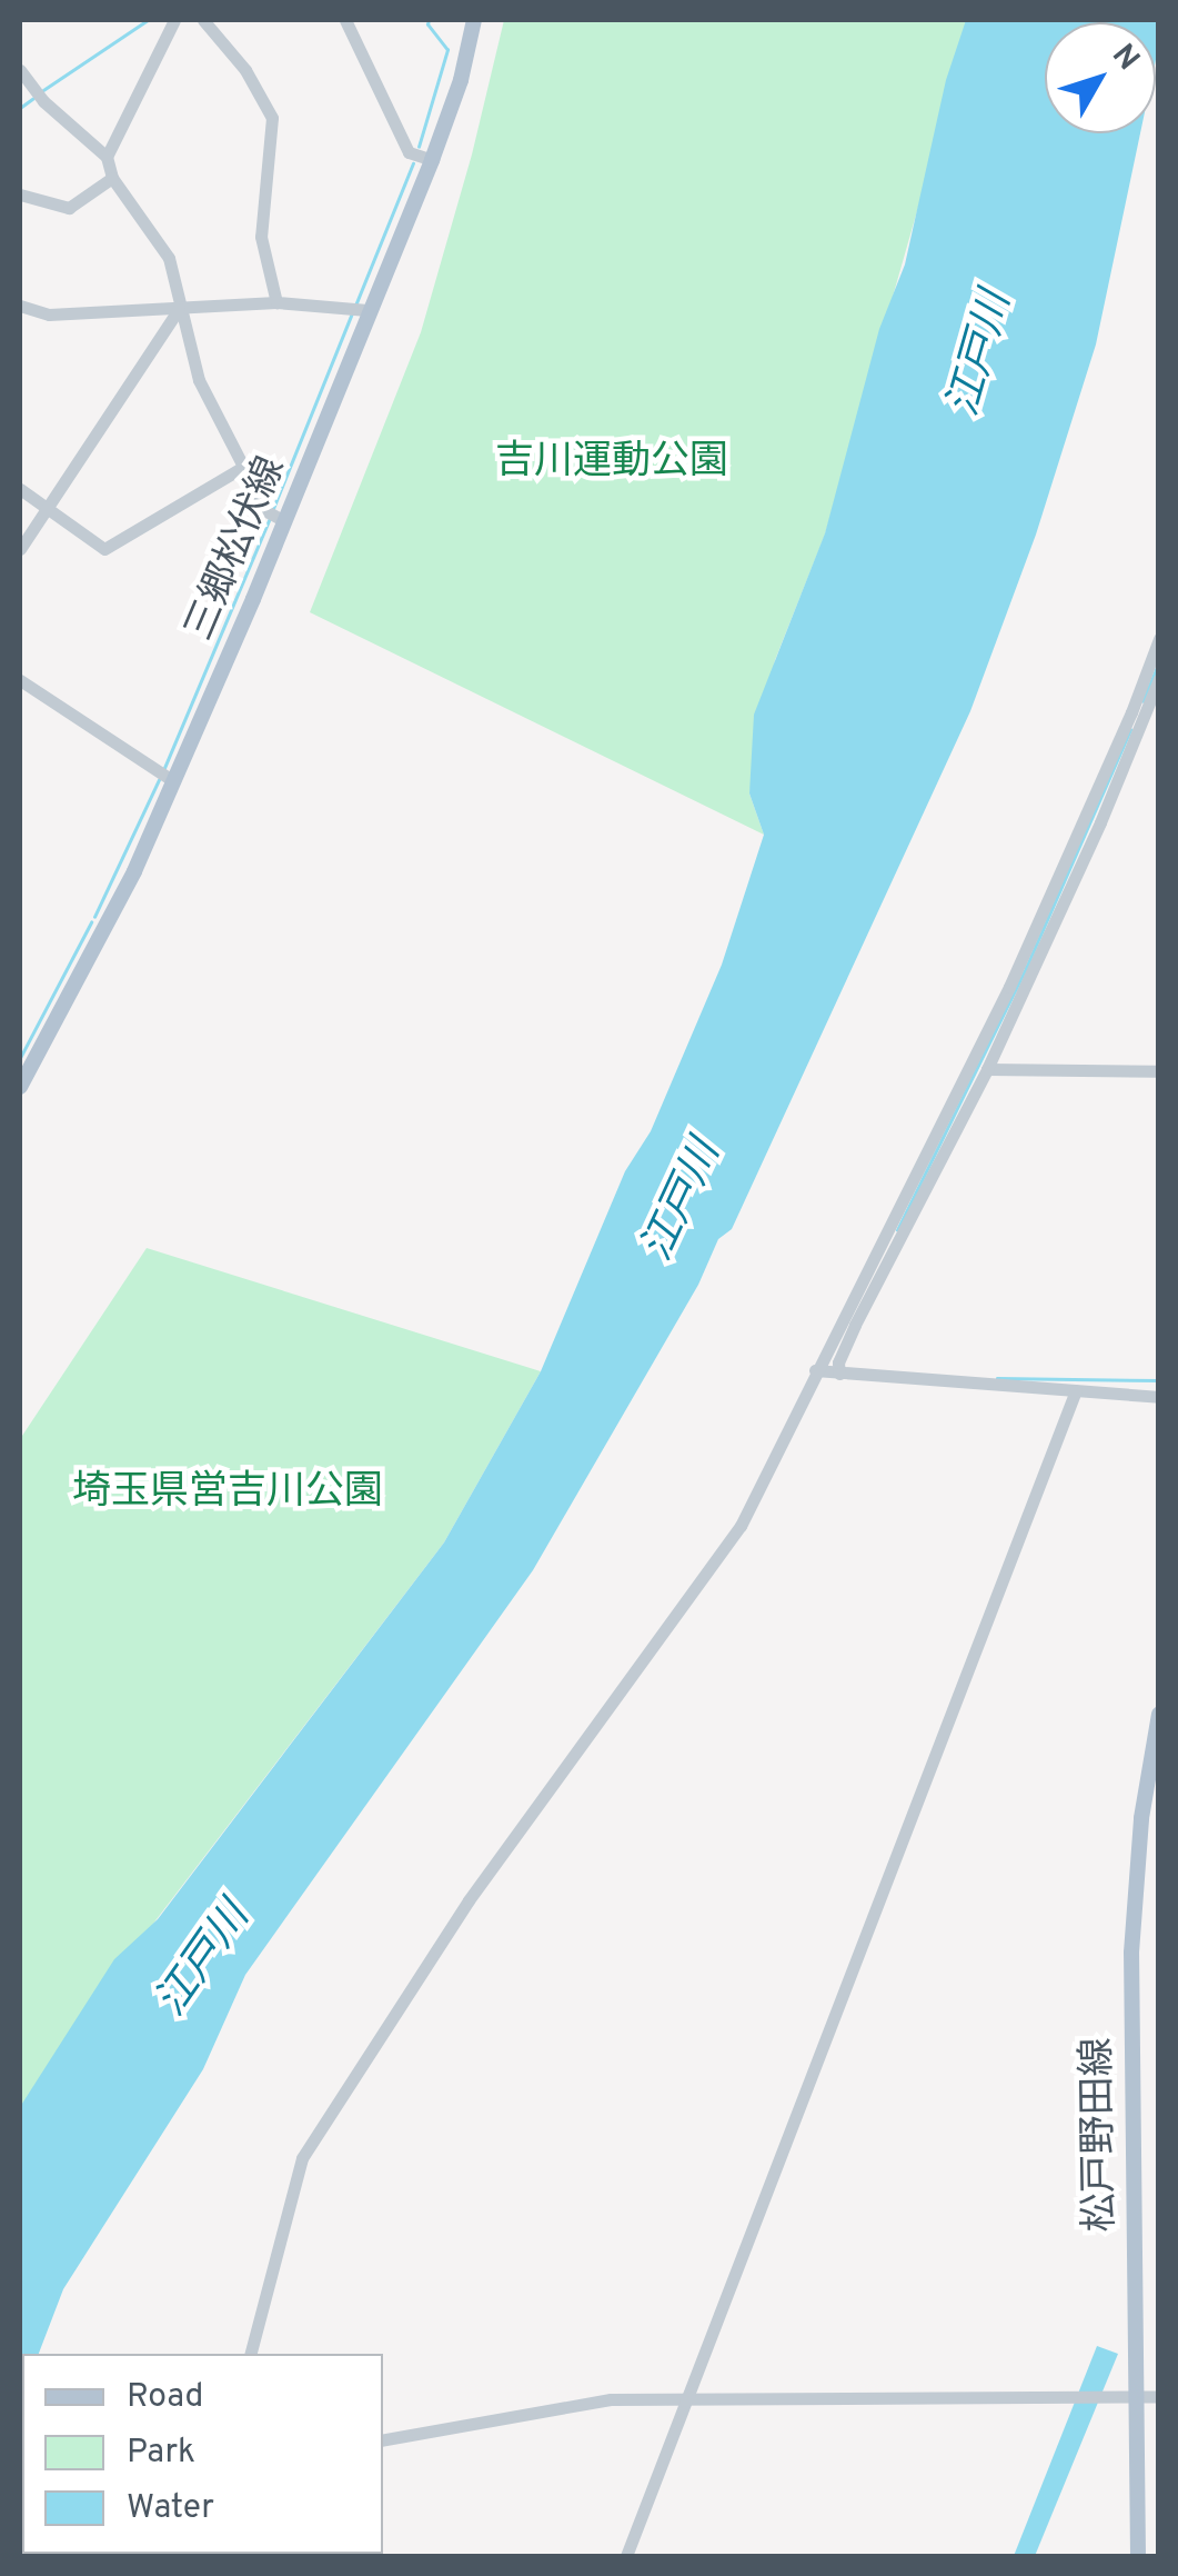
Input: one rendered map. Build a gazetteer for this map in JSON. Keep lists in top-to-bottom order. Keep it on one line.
{"streets":{"main road":["三郷松伏線","松戸野田線"]},"water":["江戸川"],"parks":["吉川運動公園","埼玉県営吉川公園"],"legend":["Road","Park","Water"],"north":"top right"}
